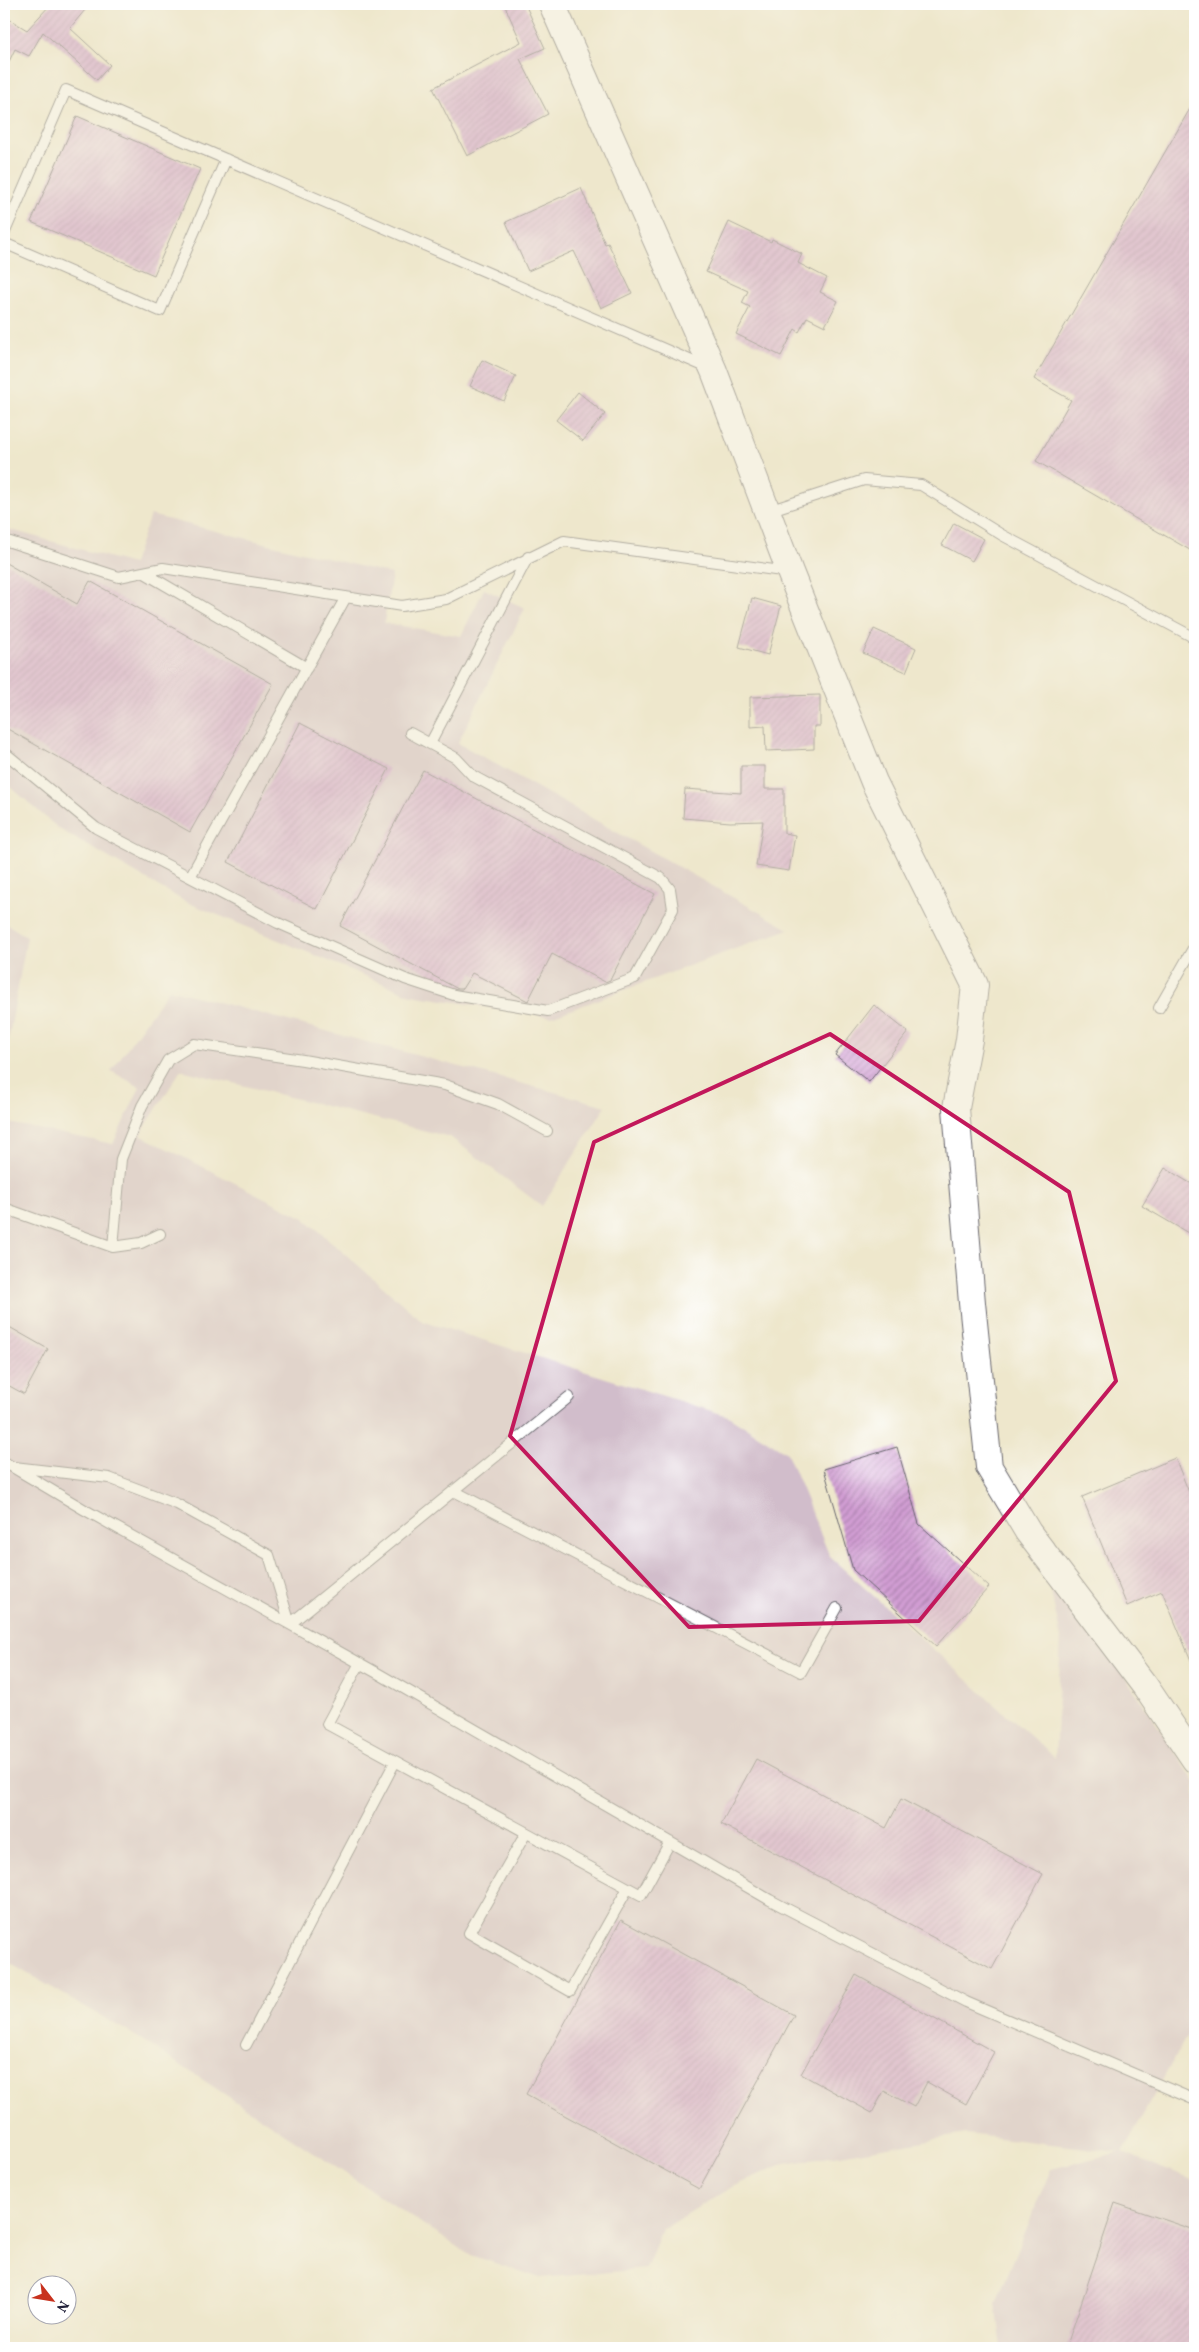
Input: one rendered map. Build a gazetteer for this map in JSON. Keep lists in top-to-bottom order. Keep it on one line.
{"north":"bottom right"}
